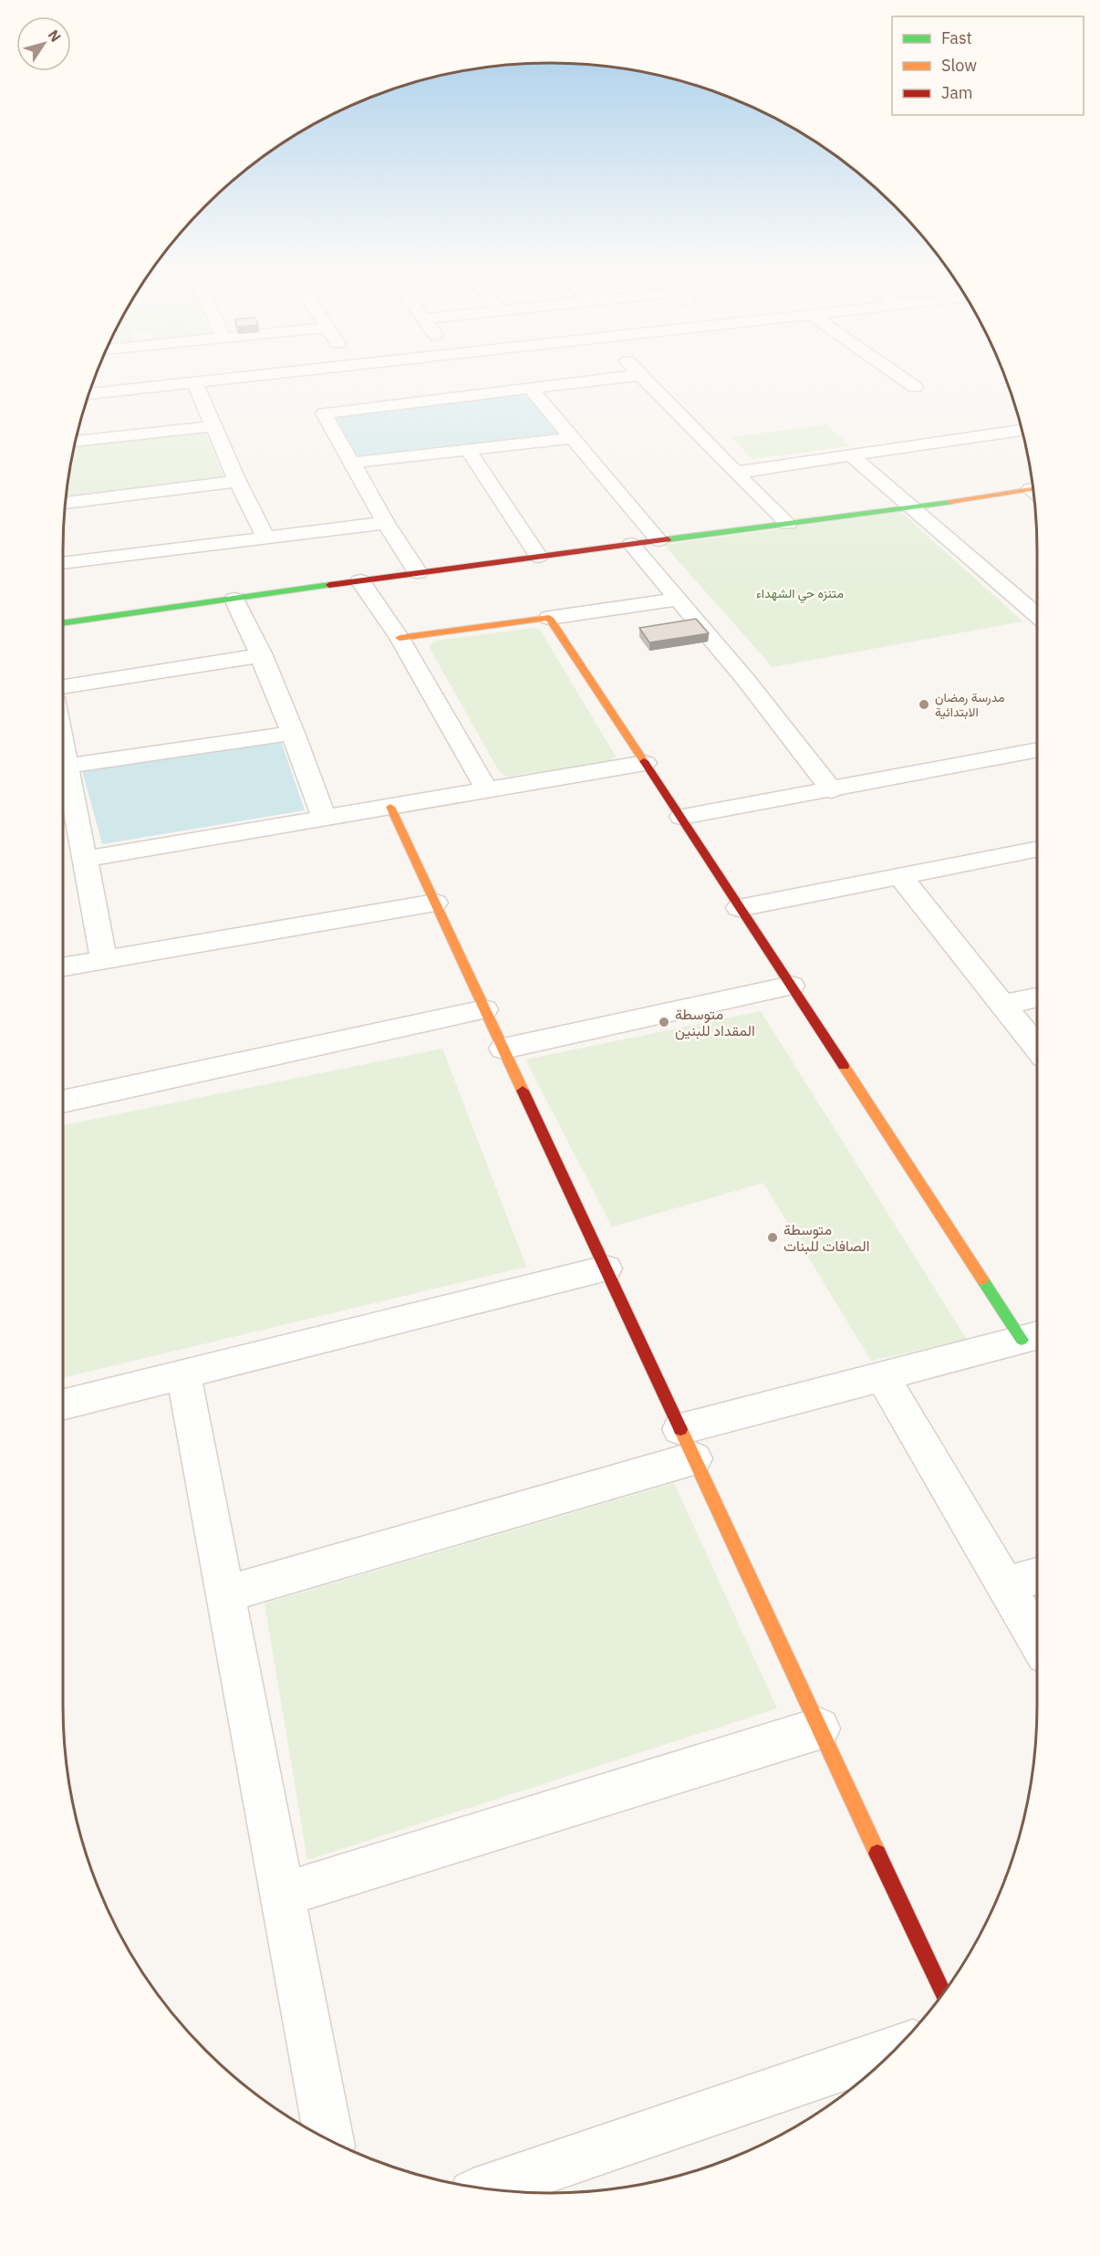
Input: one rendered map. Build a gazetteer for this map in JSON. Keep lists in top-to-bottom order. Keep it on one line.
{"parks":["متنزه حي الشهداء"],"places":["مدرسة رمضان الابتدائية","متوسطة المقداد للبنين","متوسطة الصافات للبنات"],"legend":["Fast","Slow","Jam"],"north":"top right"}
